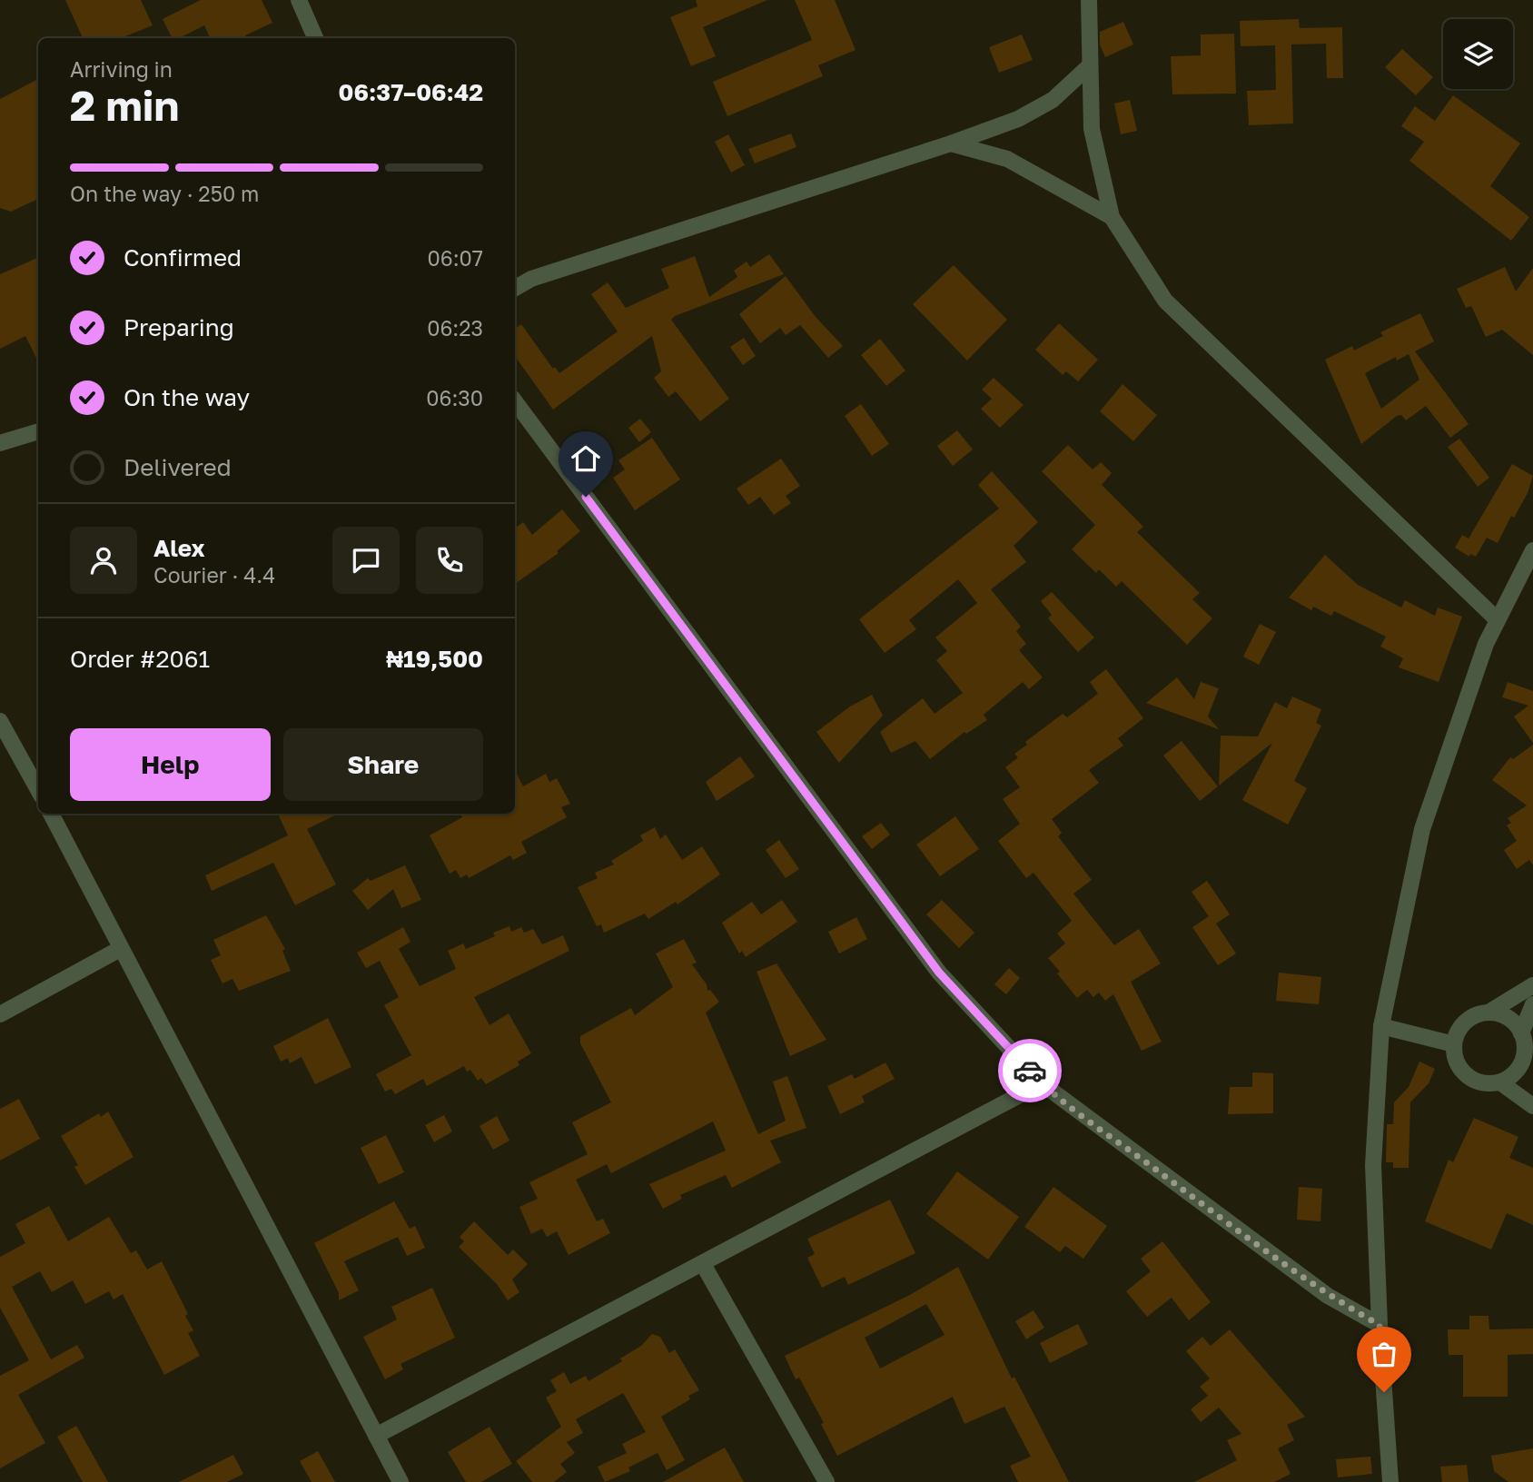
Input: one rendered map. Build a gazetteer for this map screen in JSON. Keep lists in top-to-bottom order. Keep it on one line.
{"page":{"heading":["2 min","Arriving in","06:37–06:42"],"panel":["Alex","Courier · 4.4","Order #2061","₦19,500"],"bar":"On the way · 250 m","list":[["Confirmed","06:07"],["Preparing","06:23"],["On the way","06:30"],"Delivered"],"buttons":["Help","Share"]}}
